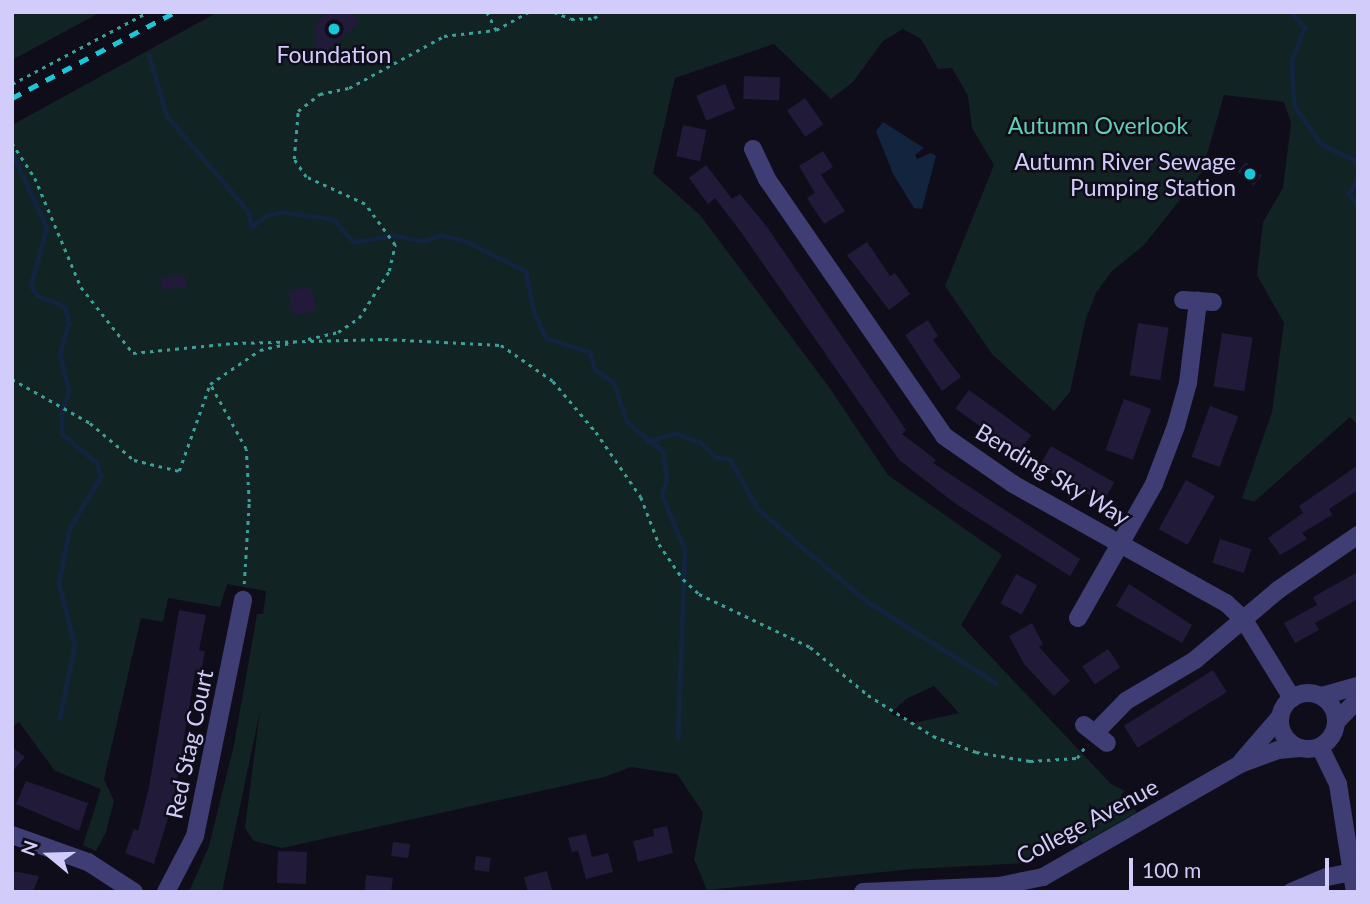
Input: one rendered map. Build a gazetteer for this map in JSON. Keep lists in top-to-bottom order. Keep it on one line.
{"streets":{"street":["Bending Sky Way","Red Stag Court","College Avenue"]},"crossings":[["Bending Sky Way","College Avenue"]],"parks":["Autumn Overlook"],"places":["Foundation","Autumn River Sewage Pumping Station"],"scale_bar":"100 m","north":"left"}
